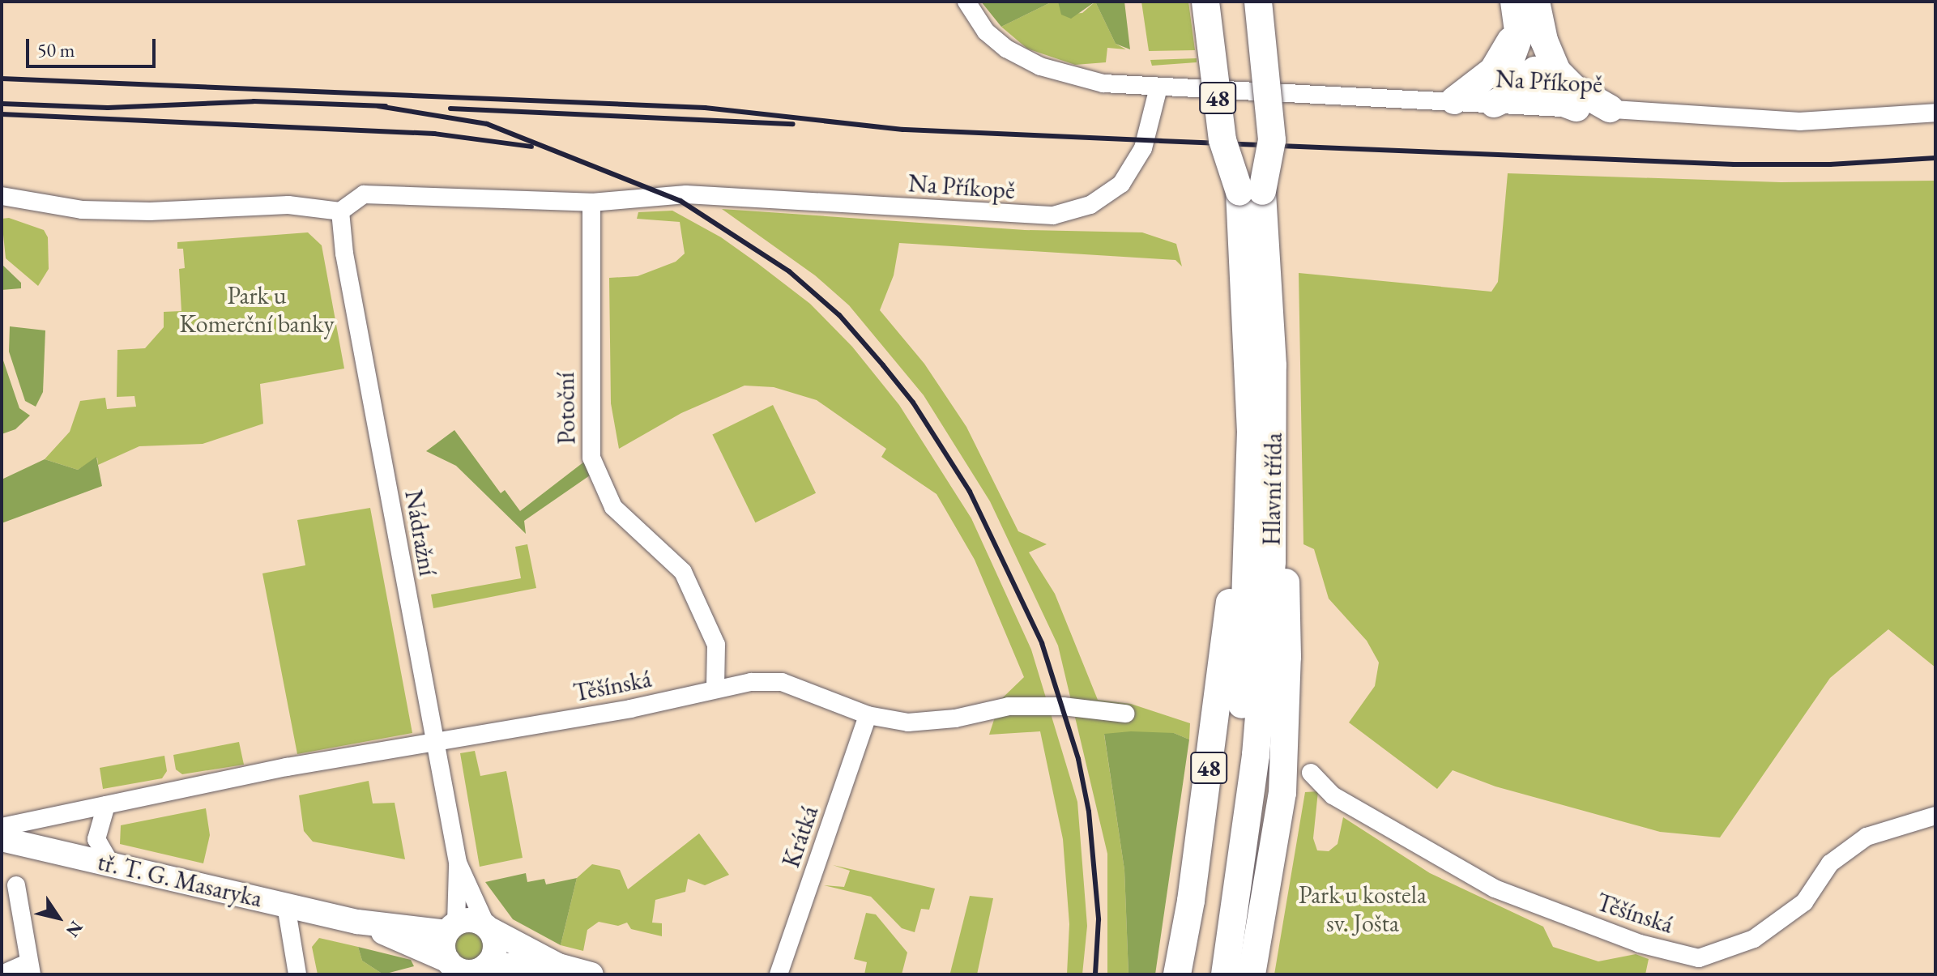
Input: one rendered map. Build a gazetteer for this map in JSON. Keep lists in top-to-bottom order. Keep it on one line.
{"streets":{"main road":["48","Hlavní třída"],"street":["Na Příkopě","Potoční","Nádražní","Těšínská","Krátká","tř. T. G. Masaryka"]},"crossings":[["Na Příkopě","Potoční"],["48","Hlavní třída"],["Potoční","Těšínská"],["Nádražní","Těšínská"],["Nádražní","tř. T. G. Masaryka"],["Těšínská","Krátká"]],"parks":["Park u Komerční banky","Park u kostela sv. Jošta"],"scale_bar":"50 m","north":"bottom right"}
